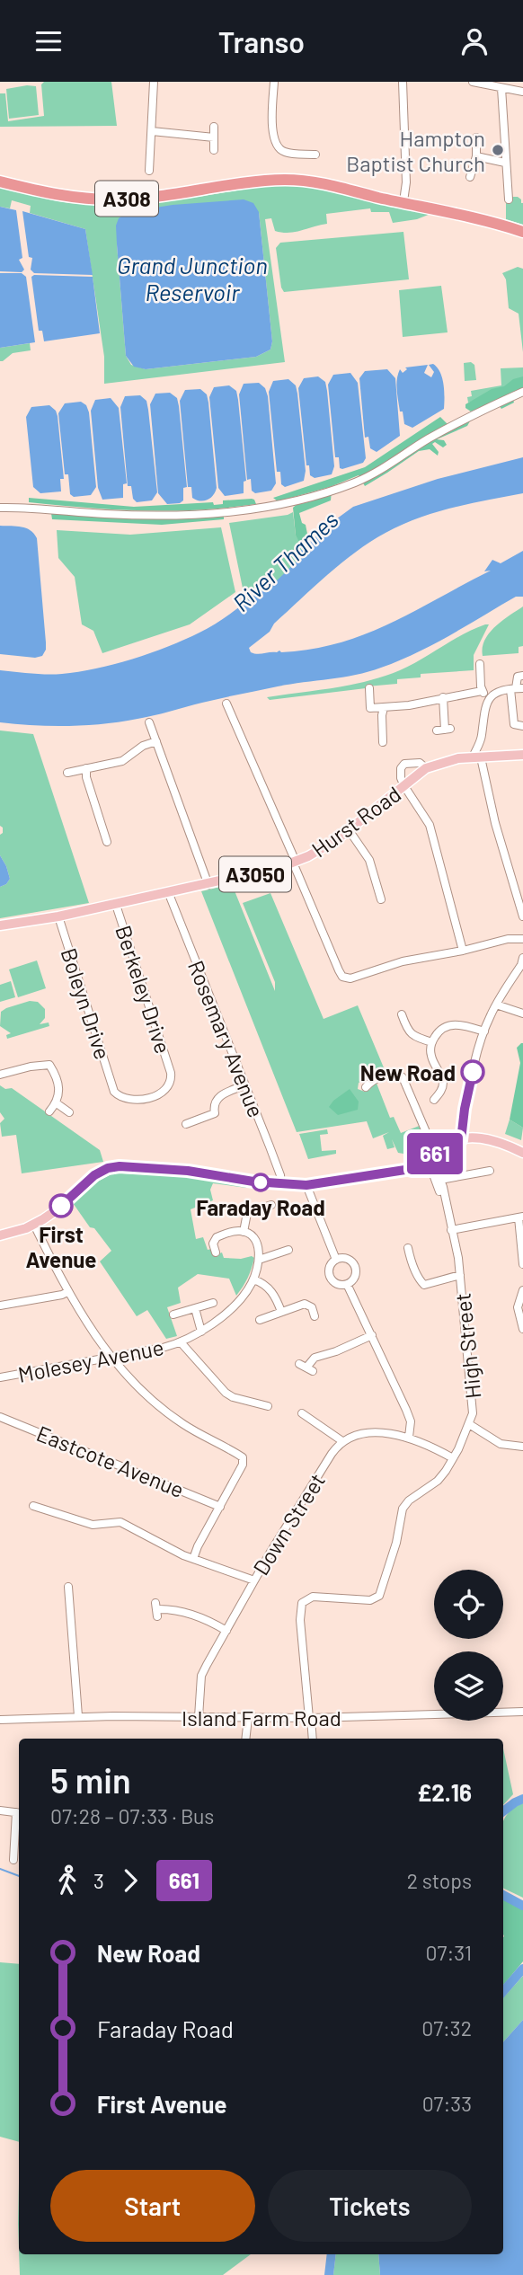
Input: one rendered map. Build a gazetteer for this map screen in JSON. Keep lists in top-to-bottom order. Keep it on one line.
{"streets":{"highway":["A308"],"main road":["Hurst Road","A3050"],"street":["Berkeley Drive","Boleyn Drive","Rosemary Avenue","High Street","Molesey Avenue","Eastcote Avenue","Down Street","Island Farm Road"]},"crossings":[["Hurst Road","Berkeley Drive"],["Hurst Road","Boleyn Drive"],["Hurst Road","Rosemary Avenue"],["Berkeley Drive","Boleyn Drive"],["High Street","Island Farm Road"],["Down Street","Island Farm Road"]],"water":["Grand Junction Reservoir","River Thames"],"places":["Hampton Baptist Church","New Road","Faraday Road","First Avenue"],"lines":["bus line 661"],"page":{"header":"Transo","on_map":"661","heading":["5 min","07:28 – 07:33 · Bus","£2.16"],"legs":["3","661","2 stops"],"list":[{"name":"New Road","value":"07:31"},{"name":"Faraday Road","value":"07:32"},{"name":"First Avenue","value":"07:33"}],"buttons":["Start","Tickets"]}}
